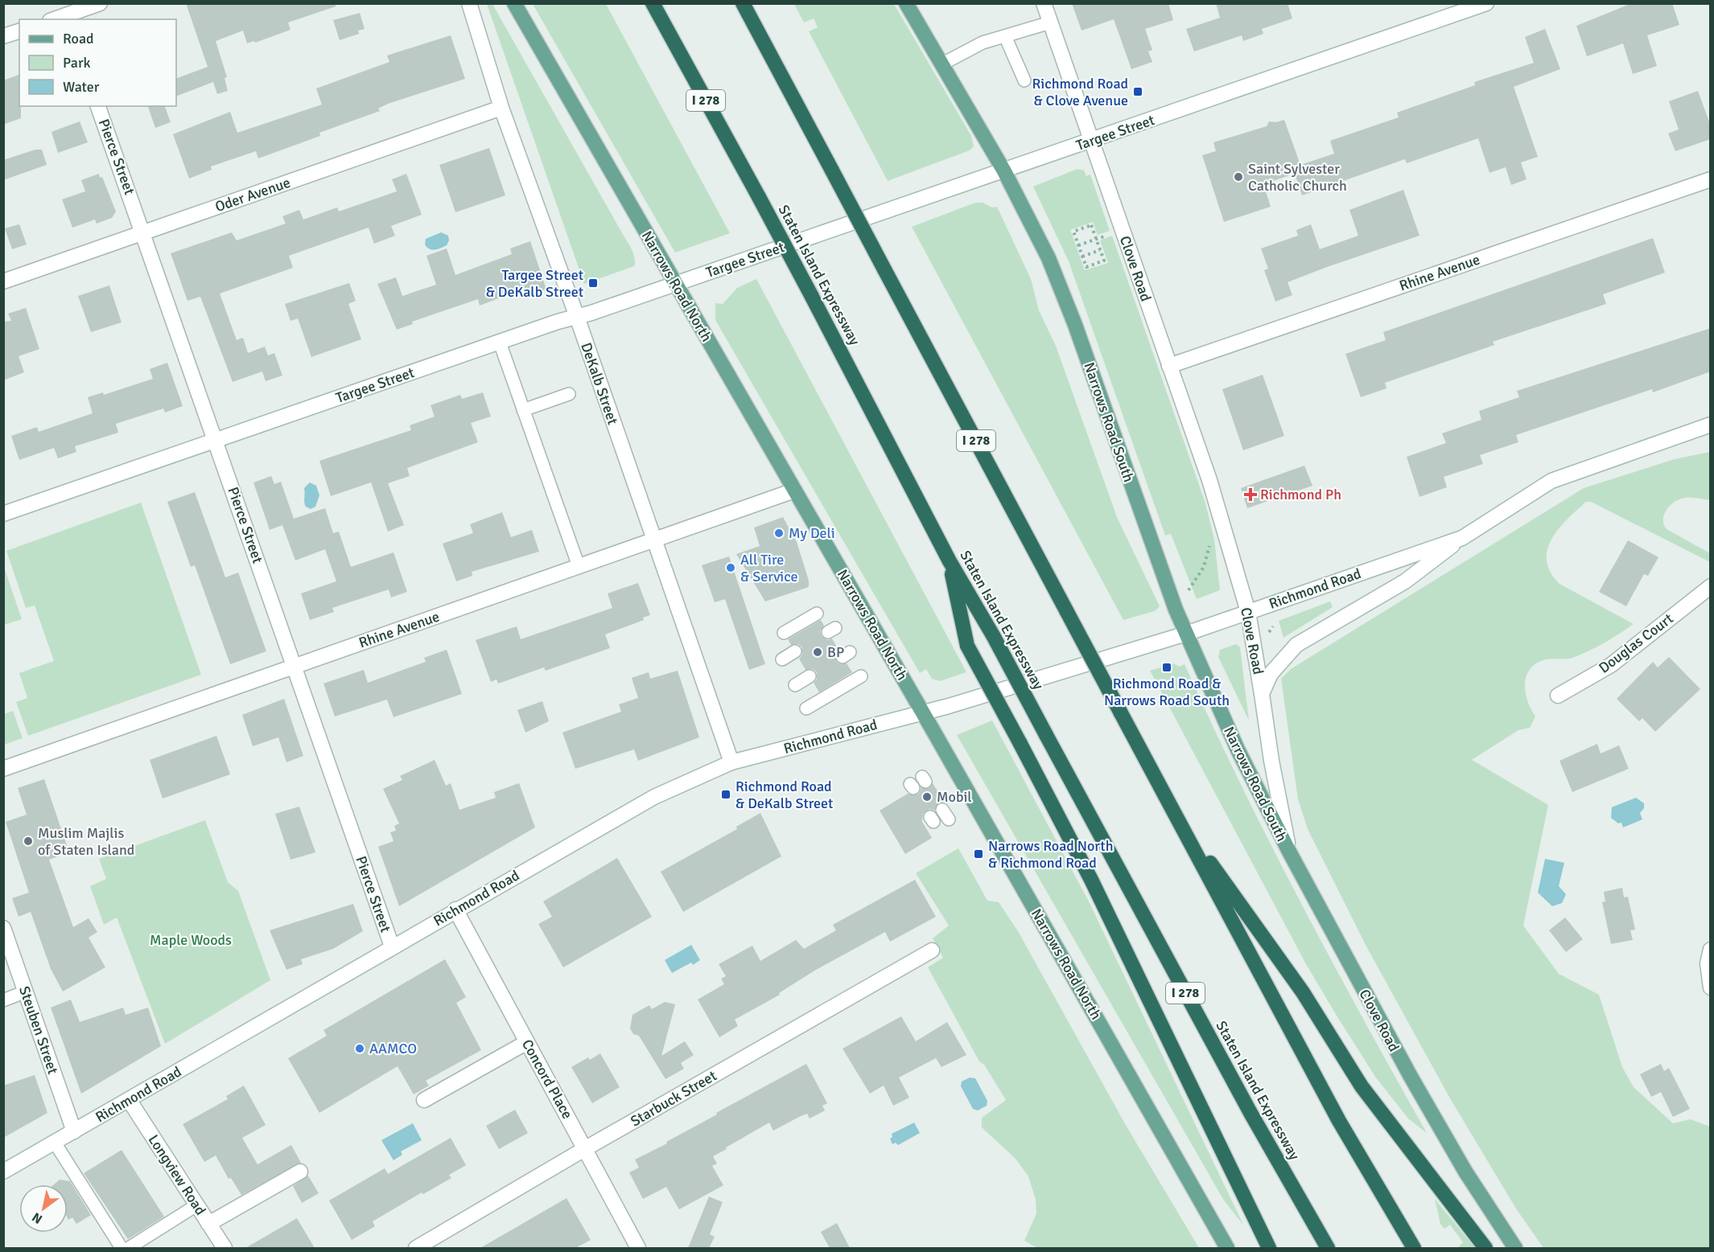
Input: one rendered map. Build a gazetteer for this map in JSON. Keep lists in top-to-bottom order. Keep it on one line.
{"streets":{"highway":["I 278","Staten Island Expressway"],"main road":["Clove Road","Narrows Road North","Narrows Road South"],"street":["Targee Street","Pierce Street","Oder Avenue","Rhine Avenue","DeKalb Street","Richmond Road","Douglas Court","Steuben Street","Concord Place","Starbuck Street","Longview Road"]},"crossings":[["Targee Street","Pierce Street"],["Targee Street","Clove Road"],["Targee Street","Narrows Road North"],["Targee Street","DeKalb Street"],["Targee Street","Narrows Road South"],["Pierce Street","Oder Avenue"],["Pierce Street","Rhine Avenue"],["Pierce Street","Richmond Road"],["Oder Avenue","DeKalb Street"],["Clove Road","Rhine Avenue"],["Clove Road","Narrows Road South"],["Clove Road","Richmond Road"],["Rhine Avenue","Narrows Road North"],["Rhine Avenue","DeKalb Street"],["Narrows Road North","Richmond Road"],["DeKalb Street","Richmond Road"],["Narrows Road South","Richmond Road"],["Richmond Road","Steuben Street"],["Richmond Road","Concord Place"],["Richmond Road","Longview Road"],["Concord Place","Starbuck Street"]],"parks":["Maple Woods"],"places":{"transit":["Richmond Road & Clove Avenue","Targee Street & DeKalb Street","Richmond Road & Narrows Road South","Richmond Road & DeKalb Street","Narrows Road North & Richmond Road"],"other":["Saint Sylvester Catholic Church","My Deli","All Tire & Service","BP","Mobil","Muslim Majlis of Staten Island","AAMCO"],"health":["Richmond Ph"]},"legend":["Road","Park","Water"],"north":"bottom left"}
